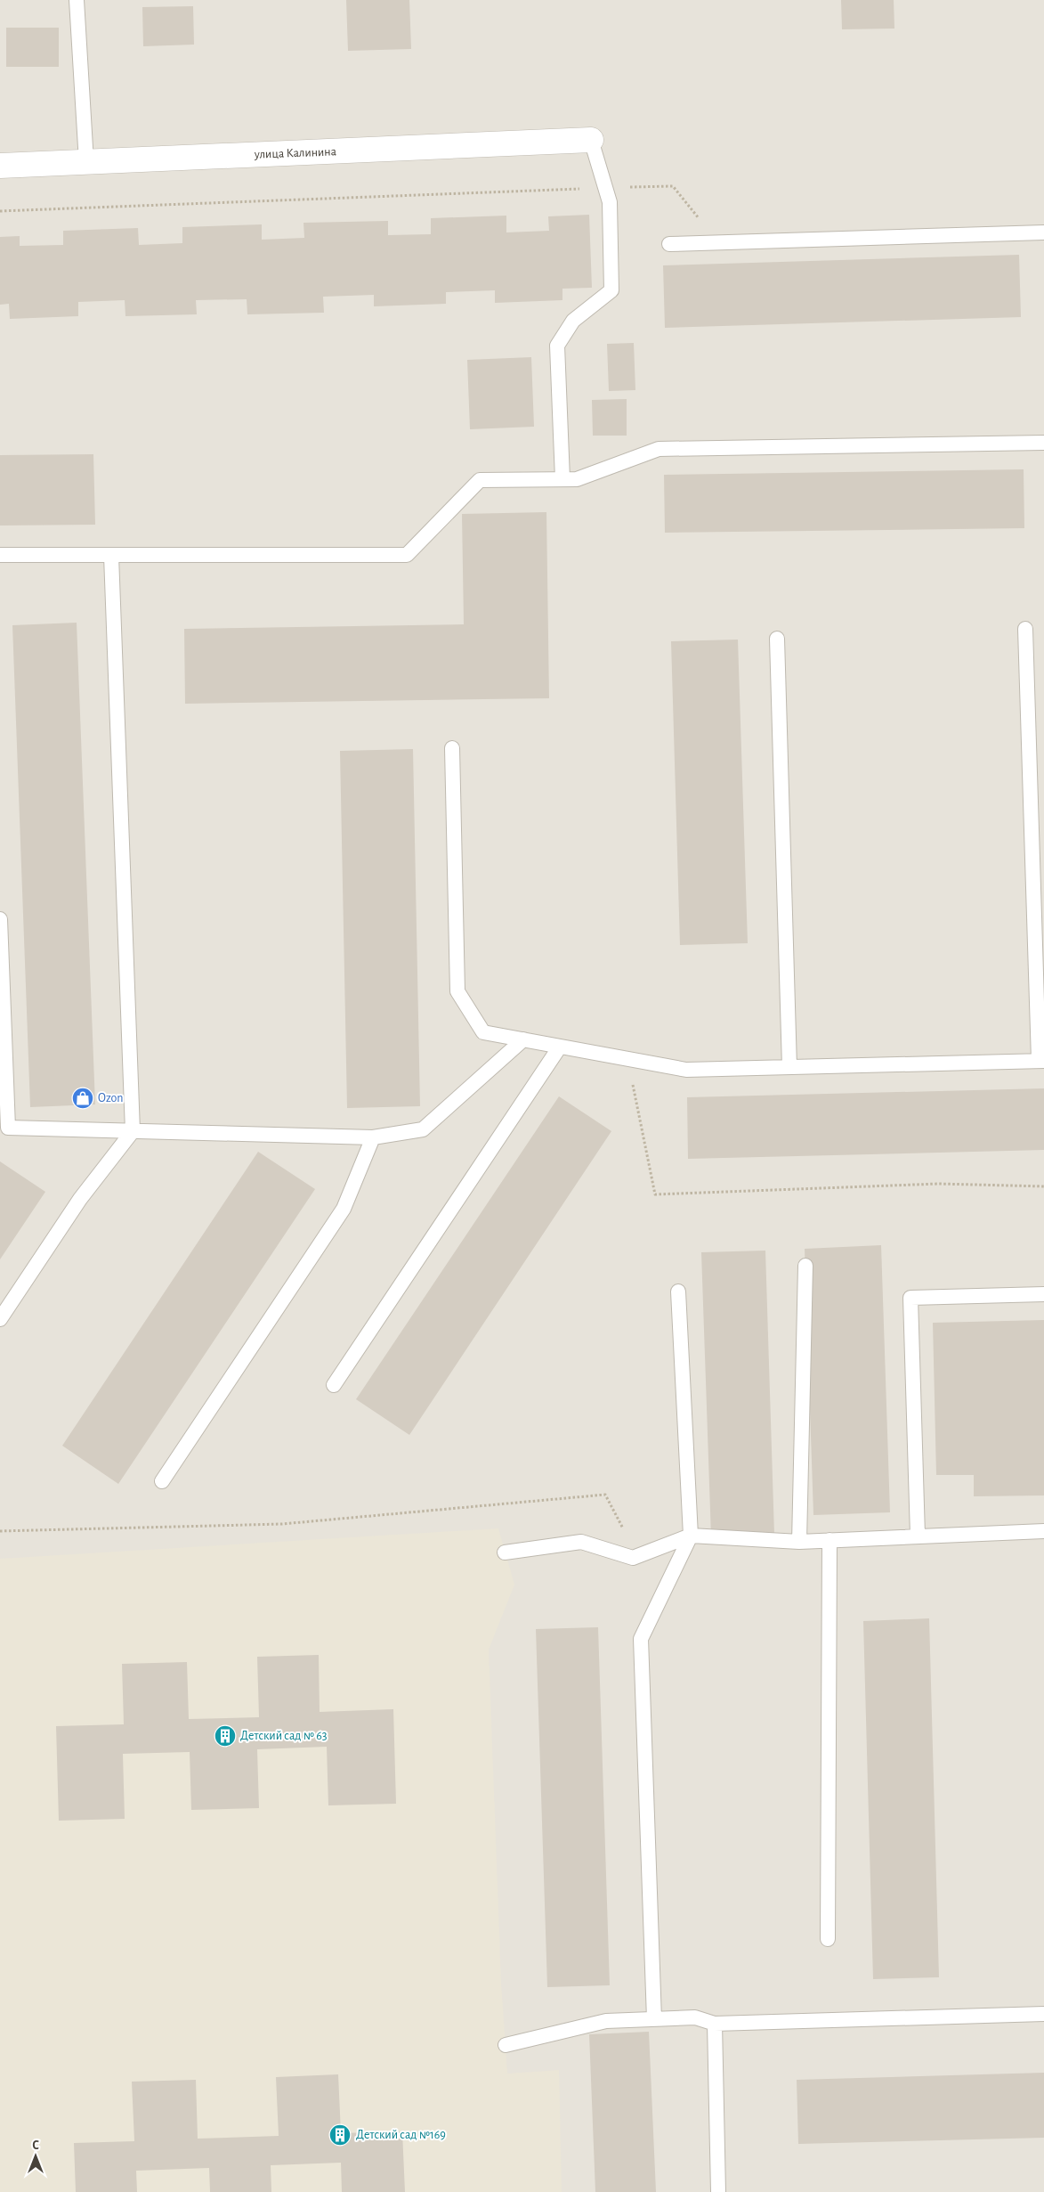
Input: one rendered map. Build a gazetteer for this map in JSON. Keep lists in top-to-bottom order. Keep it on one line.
{"streets":{"street":["улица Калинина"]},"places":{"shop":["Ozon"],"building":["Детский сад № 63","Детский сад №169"]},"north":"top"}
